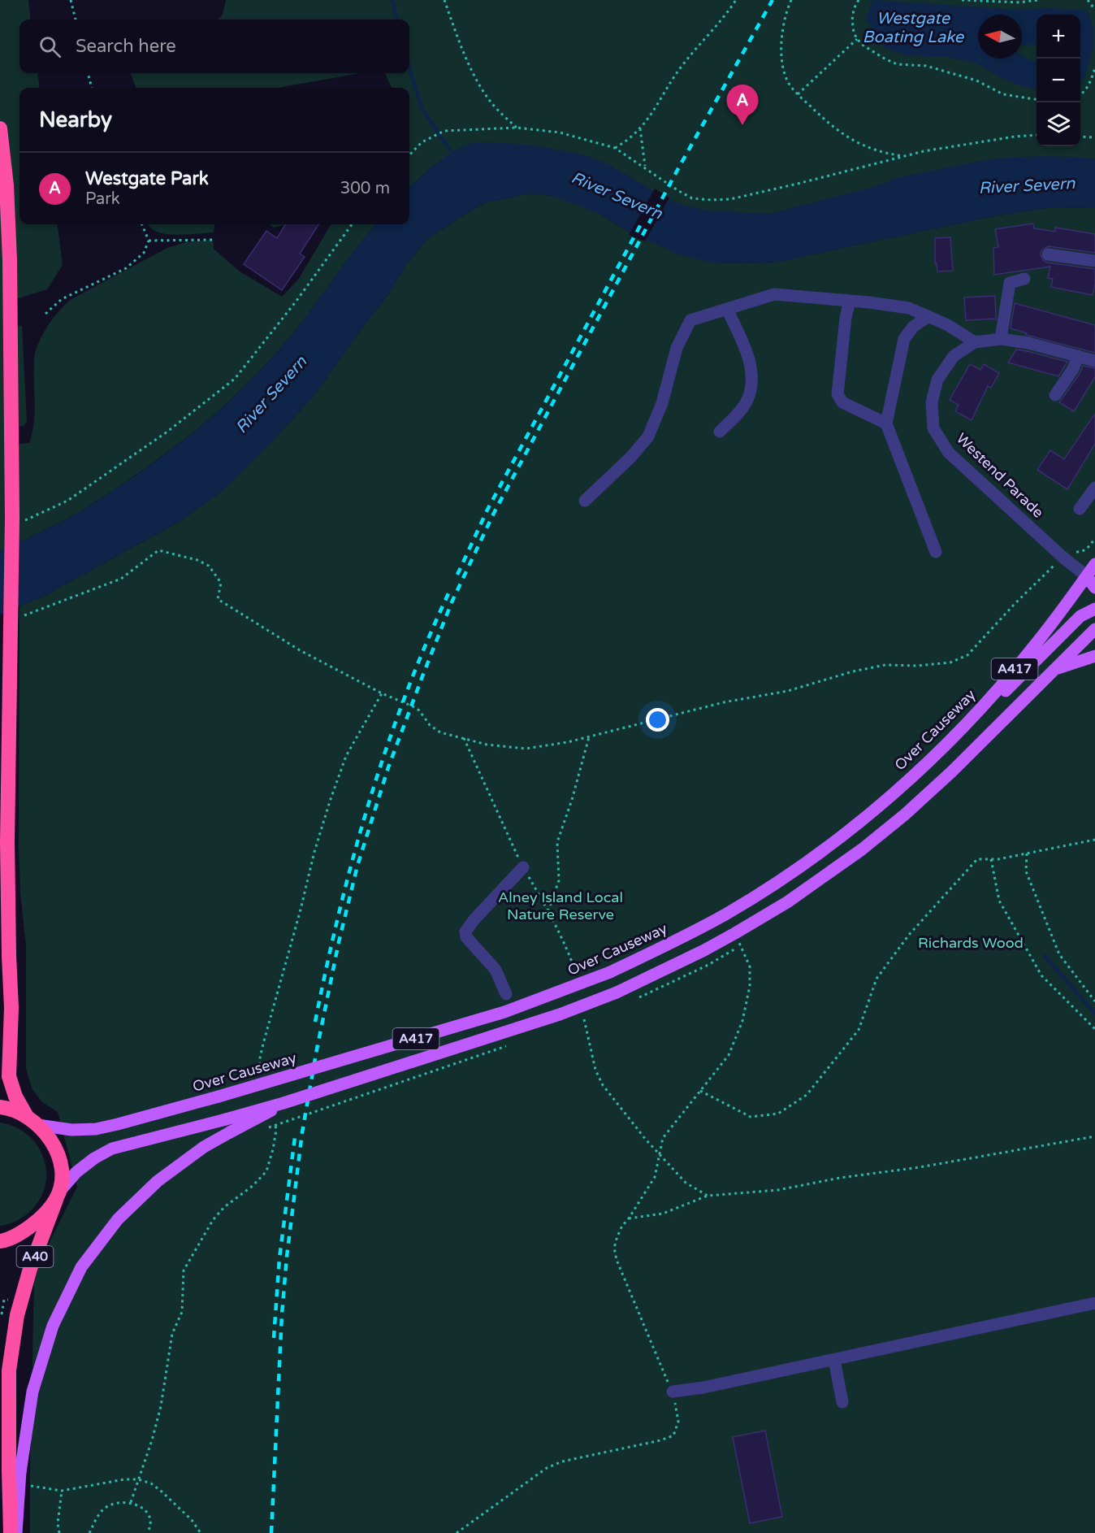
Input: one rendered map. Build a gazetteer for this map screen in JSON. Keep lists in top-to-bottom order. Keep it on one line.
{"streets":{"highway":["A40"],"main road":["A417","Over Causeway"],"street":["Westend Parade"]},"crossings":[["Westend Parade","A417"],["Westend Parade","Over Causeway"],["A417","Over Causeway"],["A417","A40"],["Over Causeway","A40"]],"water":["Westgate Boating Lake","River Severn"],"parks":["Alney Island Local Nature Reserve","Richards Wood"],"north":"left","page":{"map_buttons":["+","−"],"search":"Search here","pins":"A","heading":"Nearby","list":[{"mark":"A","name":"Westgate Park","note":"Park","value":"300 m"}]}}
